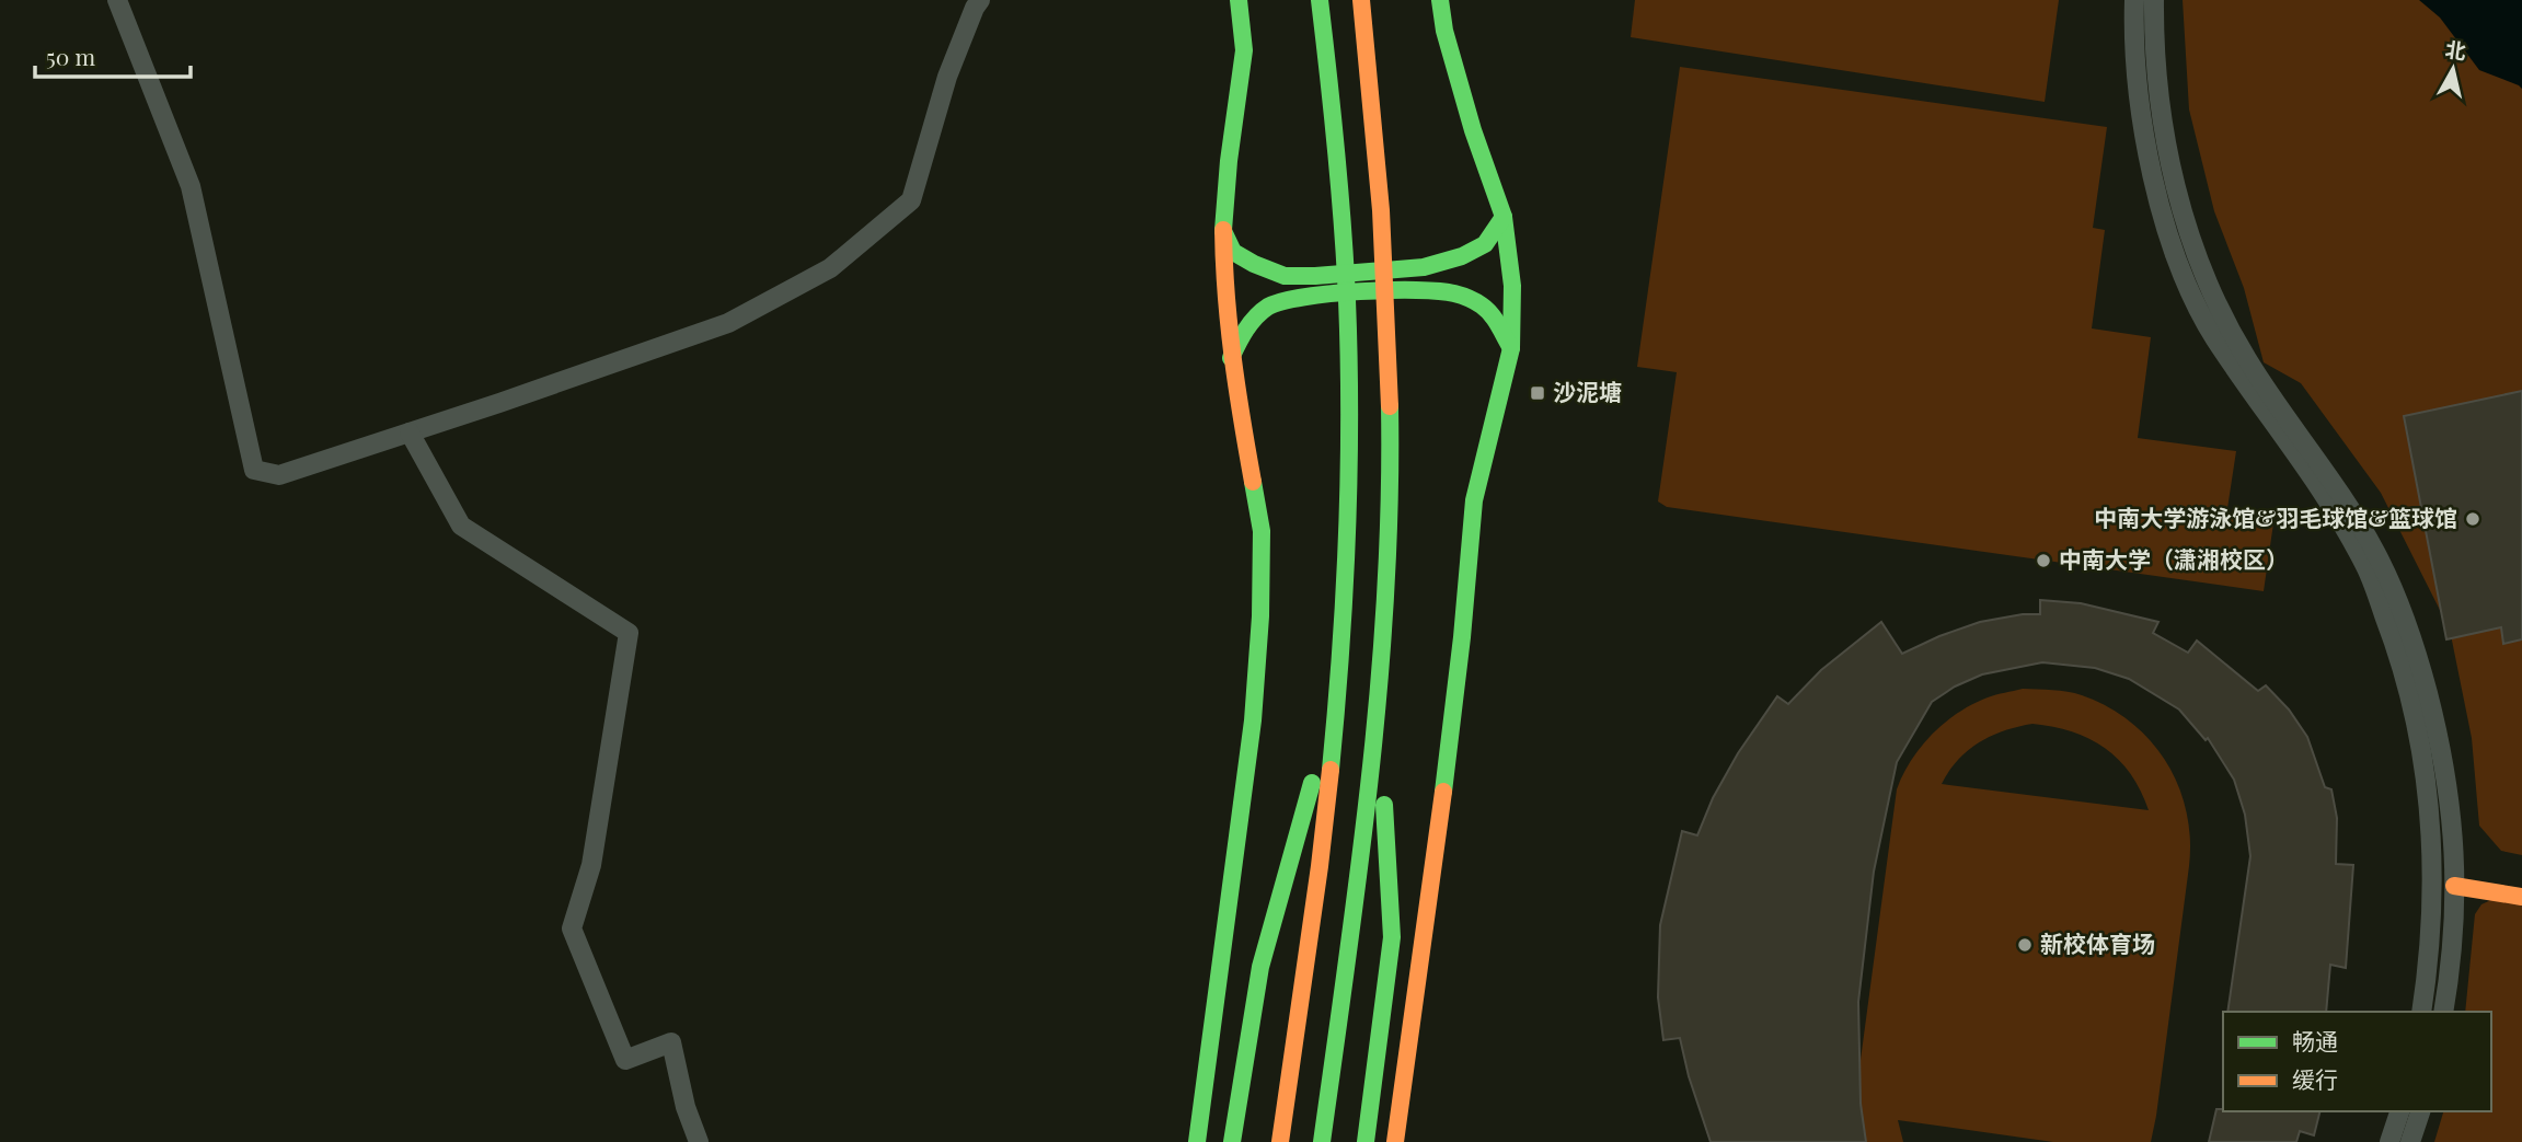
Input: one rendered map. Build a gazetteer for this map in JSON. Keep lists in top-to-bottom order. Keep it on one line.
{"places":{"transit":["沙泥塘"],"other":["中南大学游泳馆&羽毛球馆&篮球馆","中南大学（潇湘校区）","新校体育场"]},"legend":["畅通","缓行"],"scale_bar":"50 m","north":"top"}
